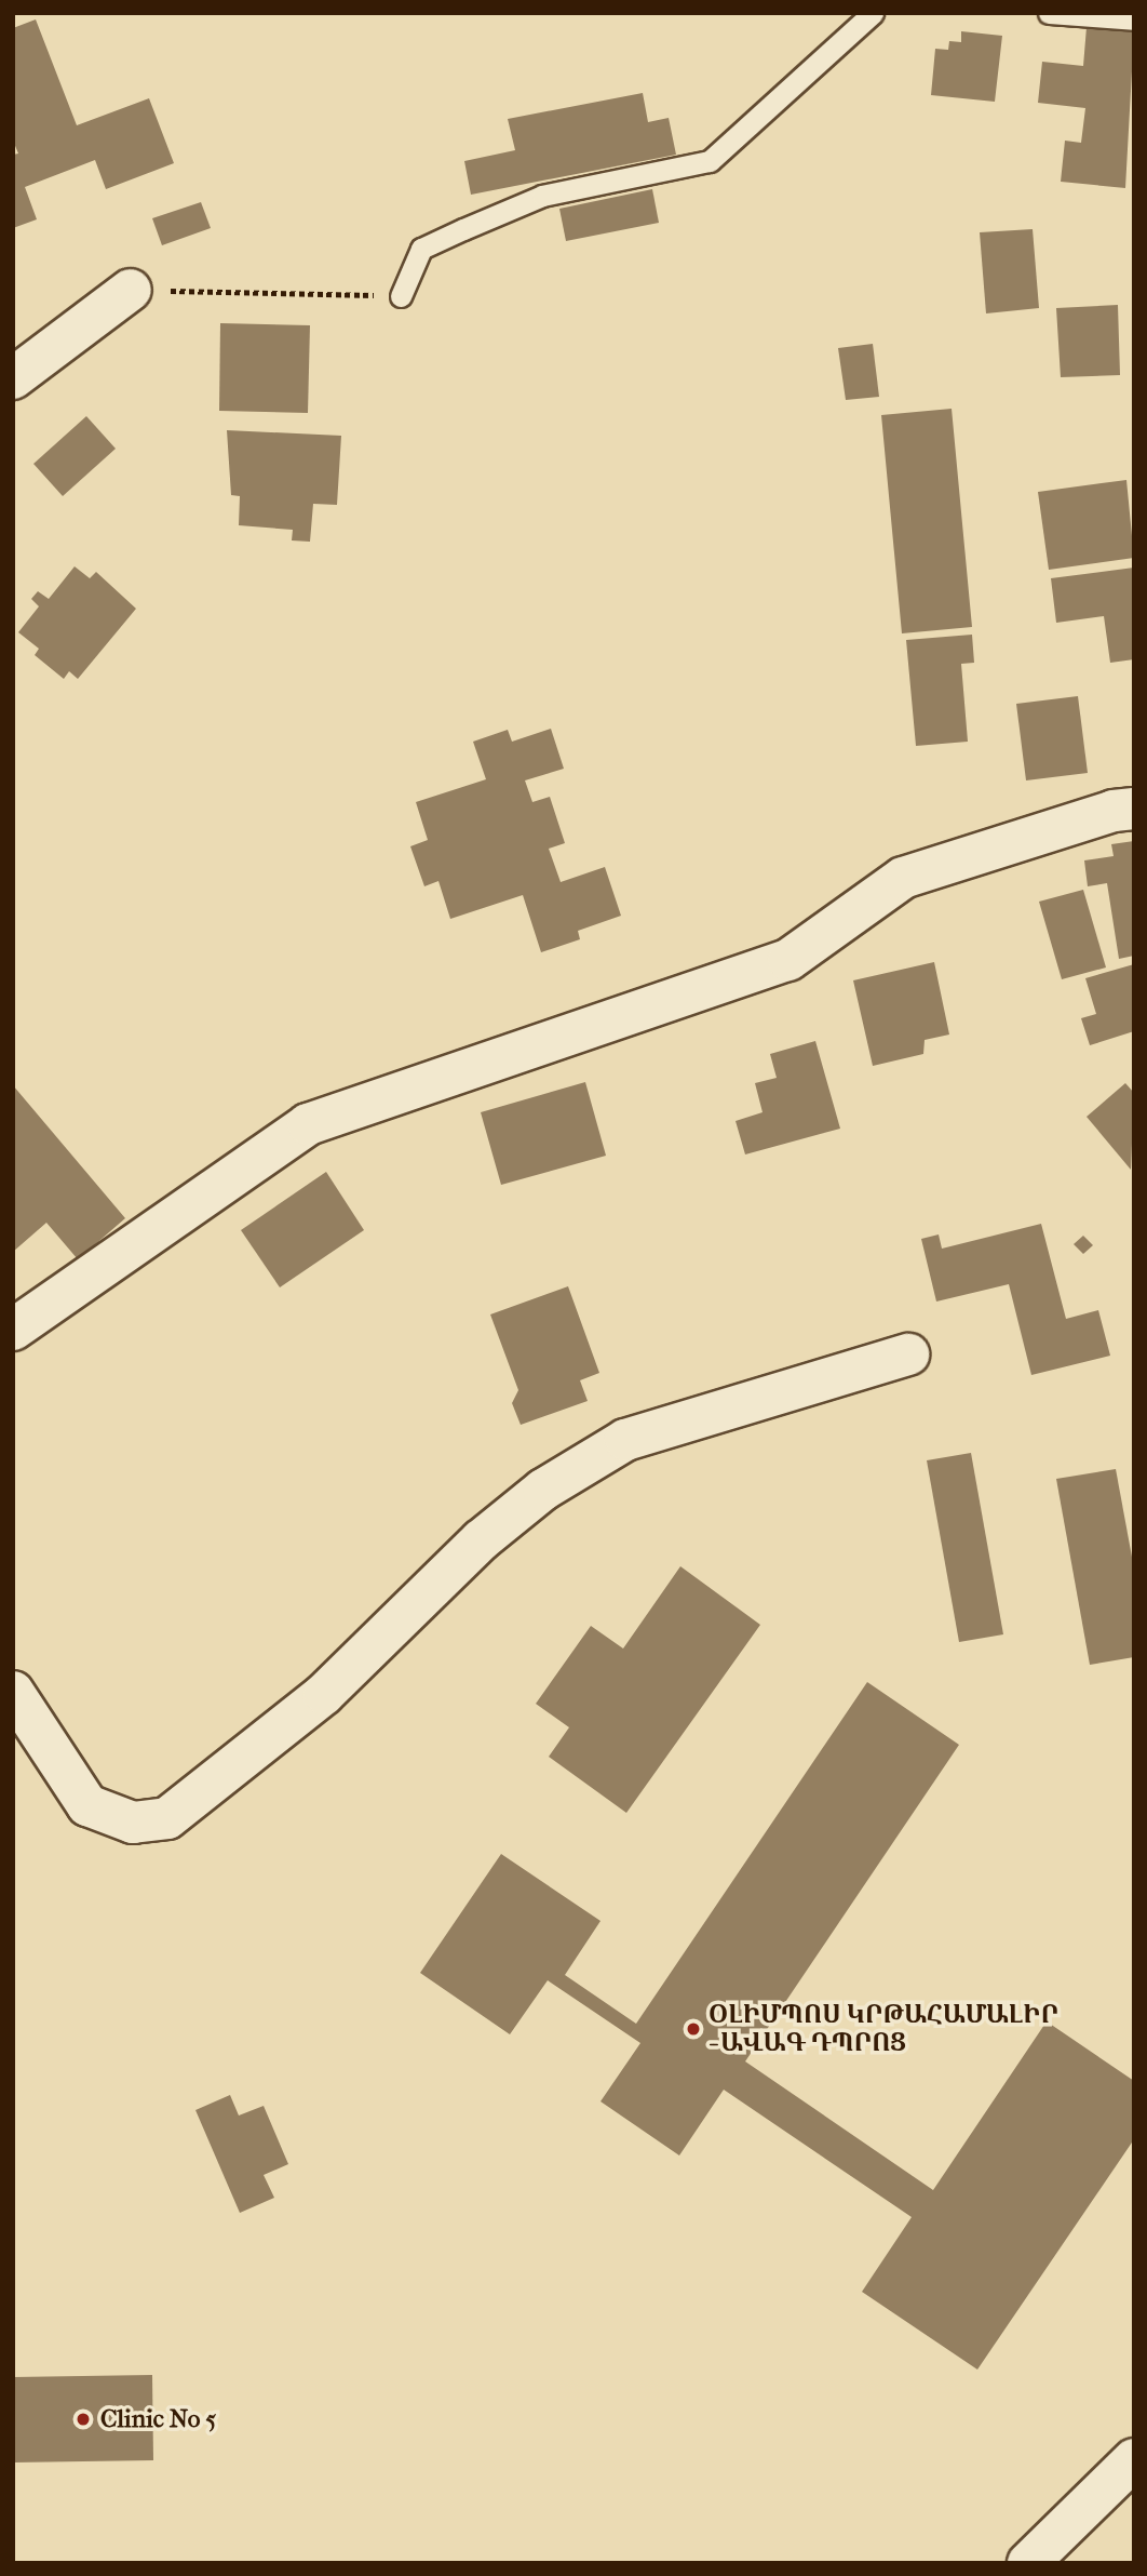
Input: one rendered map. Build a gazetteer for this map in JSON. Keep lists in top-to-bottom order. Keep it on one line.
{"places":["ՕԼԻՄՊՈՍ ԿՐԹԱՀԱՄԱԼԻՐ - ԱՎԱԳ ԴՊՐՈՑ","Clinic No 5"]}
